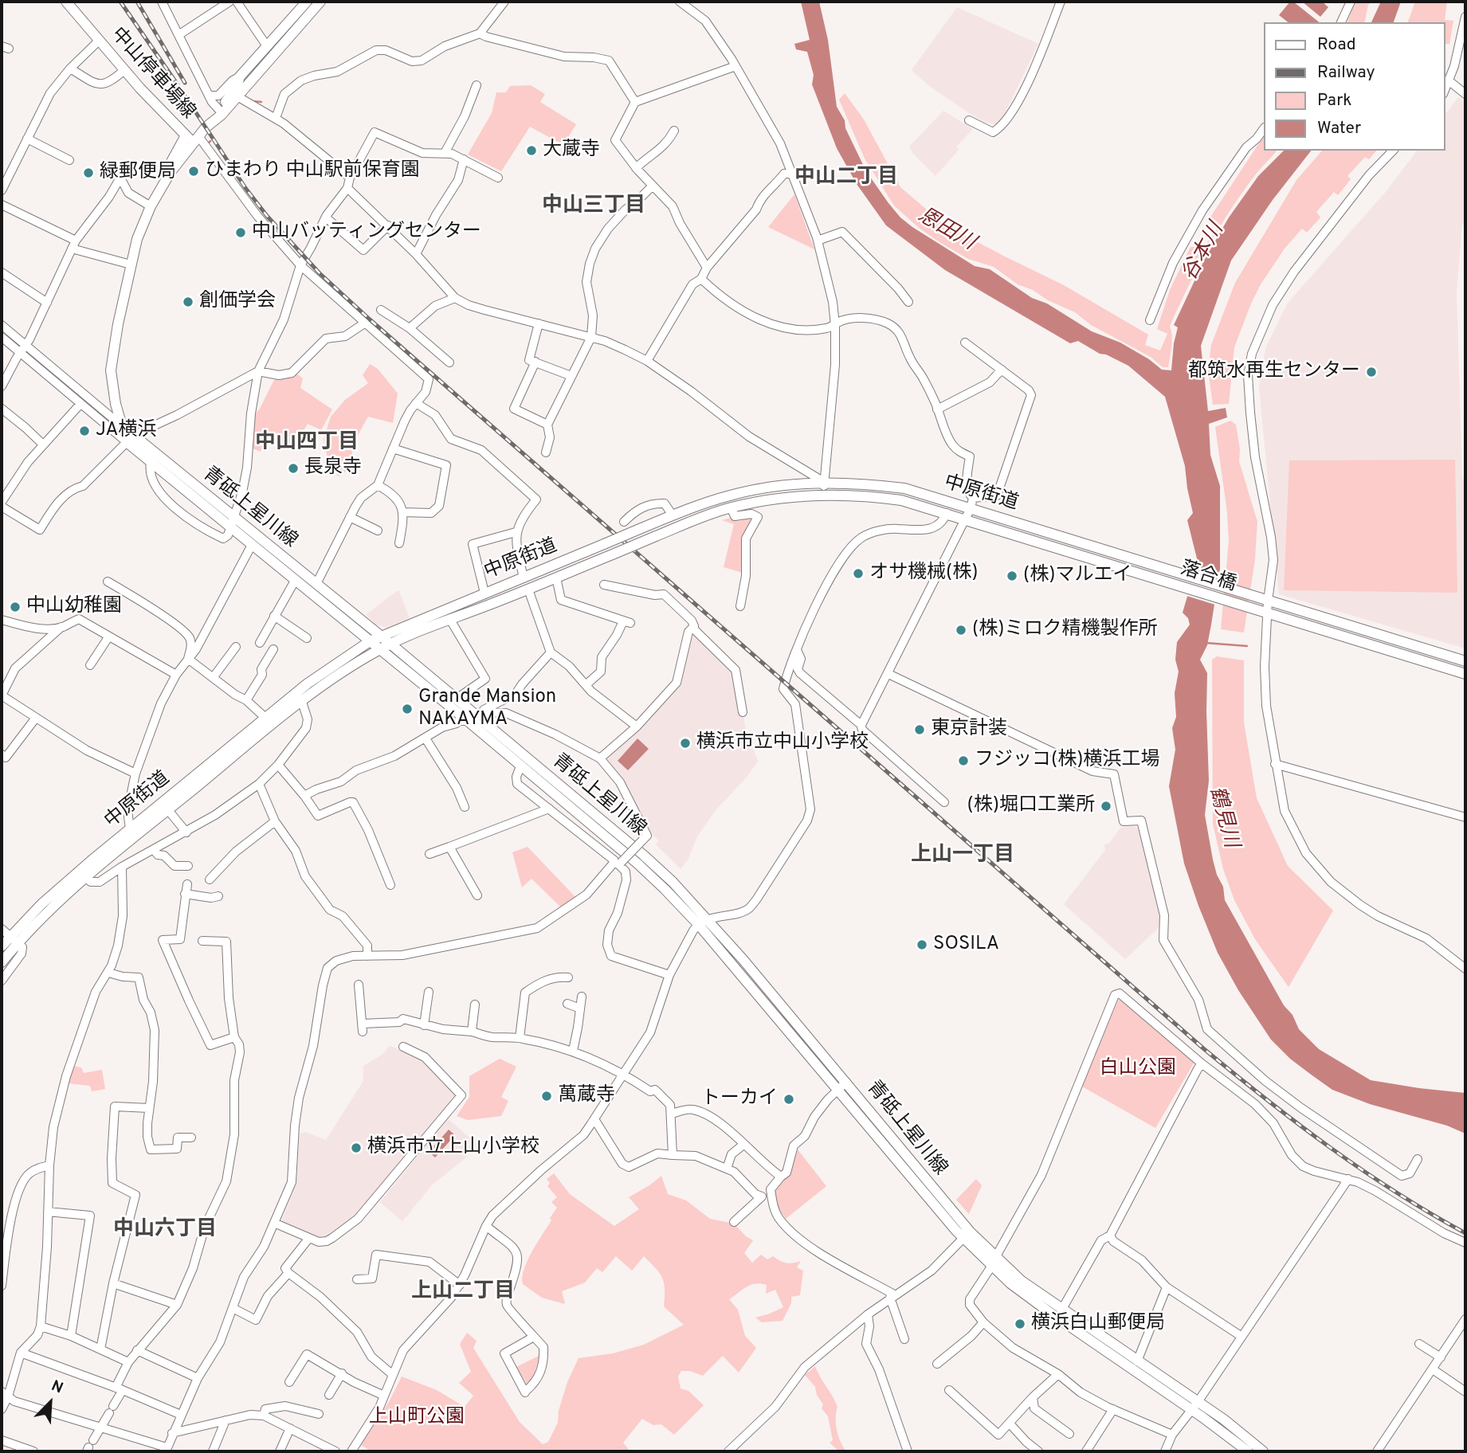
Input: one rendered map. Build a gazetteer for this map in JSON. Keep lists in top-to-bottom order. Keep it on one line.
{"streets":{"main road":["中山停車場線","中原街道","青砥上星川線","落合橋"]},"crossings":[["中原街道","青砥上星川線"],["中原街道","落合橋"]],"districts":["中山二丁目","中山三丁目","中山四丁目","上山一丁目","中山六丁目","上山二丁目"],"water":["恩田川","谷本川","鶴見川"],"parks":["白山公園","上山町公園"],"places":["大蔵寺","ひまわり 中山駅前保育園","緑郵便局","中山バッティングセンター","創価学会","都筑水再生センター","JA横浜","長泉寺","オサ機械(株)","(株)マルエイ","中山幼稚園","(株)ミロク精機製作所","Grande Mansion NAKAYMA","東京計装","横浜市立中山小学校","フジッコ(株)横浜工場","(株)堀口工業所","SOSILA","萬蔵寺","トーカイ","横浜市立上山小学校","横浜白山郵便局"],"legend":["Road","Railway","Park","Water"],"north":"top right"}
